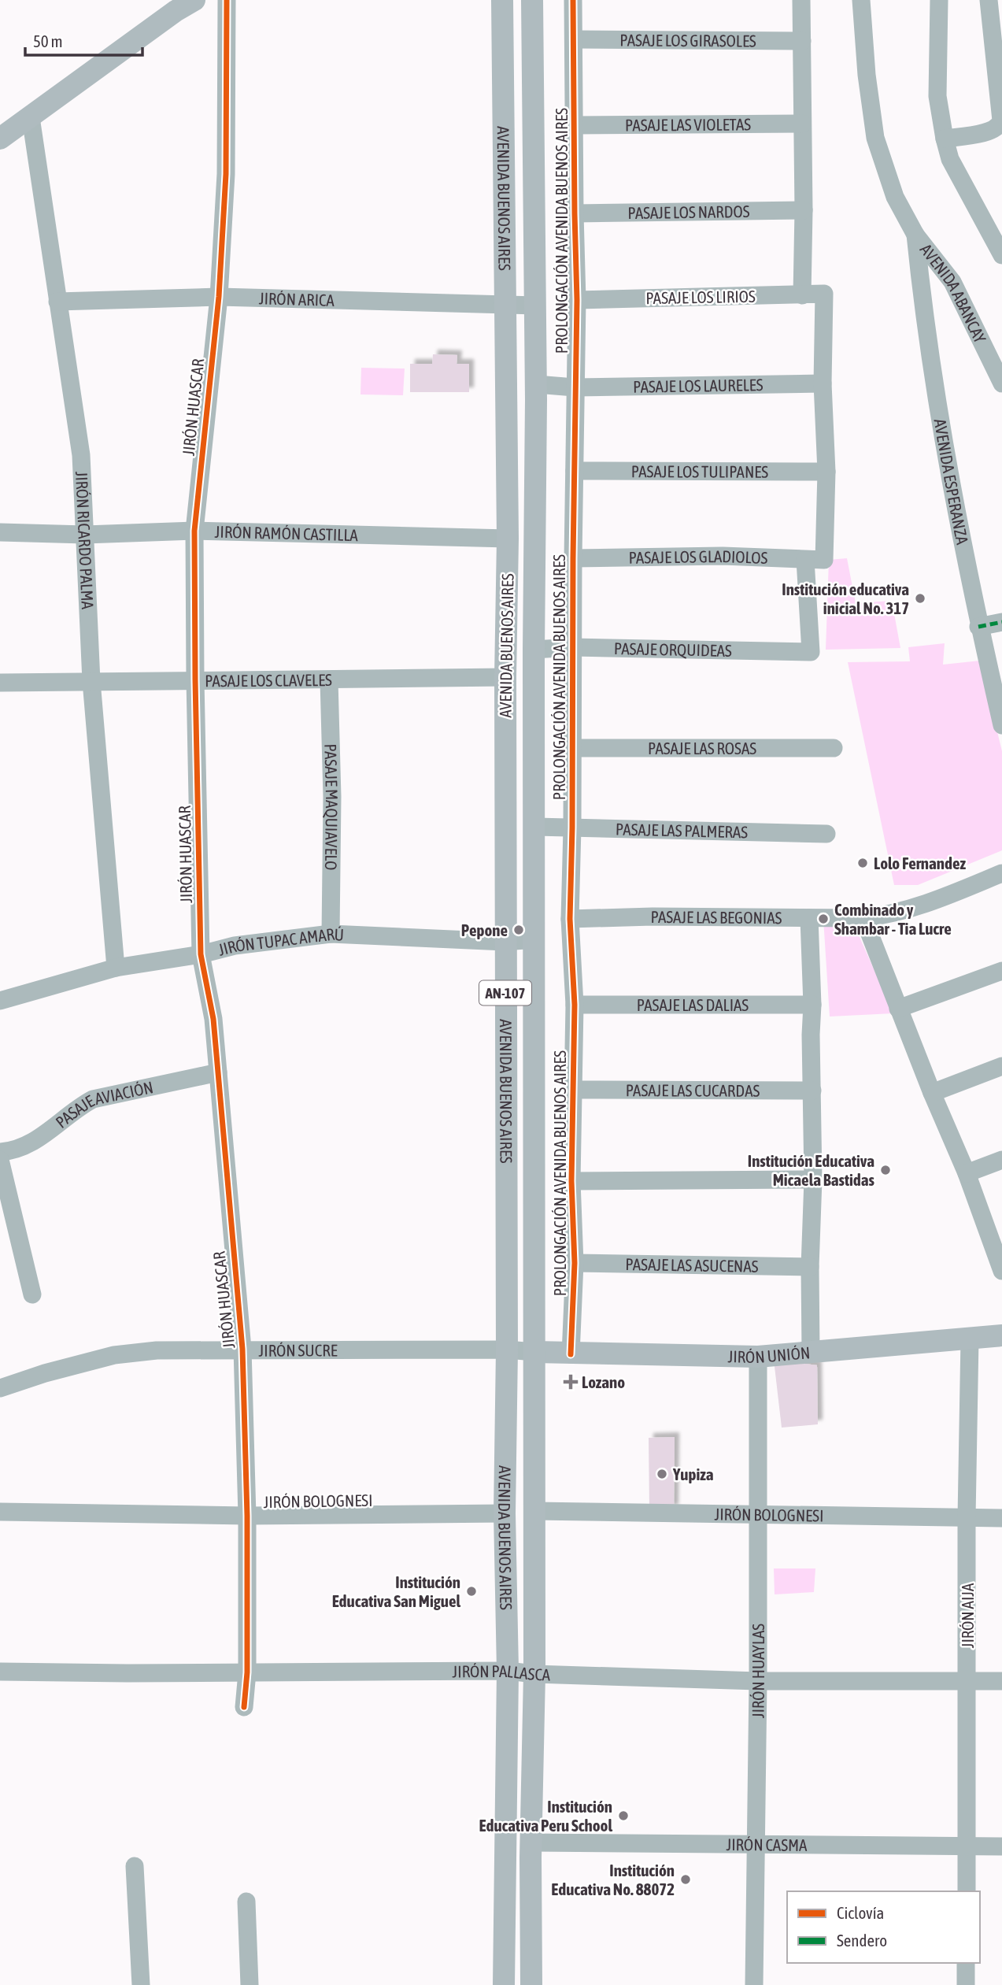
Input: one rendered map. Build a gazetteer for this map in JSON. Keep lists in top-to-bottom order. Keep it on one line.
{"streets":{"main road":["AVENIDA BUENOS AIRES","AN-107","JIRÓN UNIÓN"],"street":["PASAJE LOS GIRASOLES","PASAJE LAS VIOLETAS","PASAJE LOS NARDOS","PROLONGACIÓN AVENIDA BUENOS AIRES","AVENIDA ABANCAY","PASAJE LOS LIRIOS","JIRÓN ARICA","PASAJE LOS LAURELES","JIRÓN HUASCAR","PASAJE LOS TULIPANES","AVENIDA ESPERANZA","JIRÓN RAMÓN CASTILLA","JIRÓN RICARDO PALMA","PASAJE LOS GLADIOLOS","PASAJE ORQUIDEAS","PASAJE LOS CLAVELES","PASAJE LAS ROSAS","PASAJE MAQUIAVELO","PASAJE LAS PALMERAS","PASAJE LAS BEGONIAS","JIRÓN TUPAC AMARÚ","PASAJE LAS DALIAS","PASAJE LAS CUCARDAS","PASAJE AVIACIÓN","PASAJE LAS ASUCENAS","JIRÓN SUCRE","JIRÓN BOLOGNESI","JIRÓN AIJA","JIRÓN HUAYLAS","JIRÓN PALLASCA","JIRÓN CASMA"]},"crossings":[["PASAJE LOS GIRASOLES","PROLONGACIÓN AVENIDA BUENOS AIRES"],["PASAJE LAS VIOLETAS","PROLONGACIÓN AVENIDA BUENOS AIRES"],["AVENIDA BUENOS AIRES","JIRÓN ARICA"],["AVENIDA BUENOS AIRES","PASAJE LOS LAURELES"],["AVENIDA BUENOS AIRES","JIRÓN RAMÓN CASTILLA"],["AVENIDA BUENOS AIRES","PASAJE ORQUIDEAS"],["AVENIDA BUENOS AIRES","PASAJE LOS CLAVELES"],["AVENIDA BUENOS AIRES","PASAJE LAS PALMERAS"],["AVENIDA BUENOS AIRES","JIRÓN TUPAC AMARÚ"],["AVENIDA BUENOS AIRES","JIRÓN SUCRE"],["AVENIDA BUENOS AIRES","JIRÓN UNIÓN"],["AVENIDA BUENOS AIRES","JIRÓN BOLOGNESI"],["AVENIDA BUENOS AIRES","JIRÓN PALLASCA"],["AVENIDA BUENOS AIRES","JIRÓN CASMA"],["PASAJE LOS NARDOS","PROLONGACIÓN AVENIDA BUENOS AIRES"],["PROLONGACIÓN AVENIDA BUENOS AIRES","PASAJE LOS LIRIOS"],["PROLONGACIÓN AVENIDA BUENOS AIRES","PASAJE LOS LAURELES"],["PROLONGACIÓN AVENIDA BUENOS AIRES","PASAJE LOS TULIPANES"],["PROLONGACIÓN AVENIDA BUENOS AIRES","PASAJE LOS GLADIOLOS"],["PROLONGACIÓN AVENIDA BUENOS AIRES","PASAJE ORQUIDEAS"],["PROLONGACIÓN AVENIDA BUENOS AIRES","PASAJE LAS ROSAS"],["PROLONGACIÓN AVENIDA BUENOS AIRES","PASAJE LAS PALMERAS"],["PROLONGACIÓN AVENIDA BUENOS AIRES","PASAJE LAS BEGONIAS"],["PROLONGACIÓN AVENIDA BUENOS AIRES","PASAJE LAS DALIAS"],["PROLONGACIÓN AVENIDA BUENOS AIRES","PASAJE LAS CUCARDAS"],["PROLONGACIÓN AVENIDA BUENOS AIRES","PASAJE LAS ASUCENAS"],["PROLONGACIÓN AVENIDA BUENOS AIRES","JIRÓN UNIÓN"],["AVENIDA ABANCAY","AVENIDA ESPERANZA"],["PASAJE LOS LIRIOS","PASAJE LOS LAURELES"],["JIRÓN ARICA","JIRÓN HUASCAR"],["JIRÓN ARICA","JIRÓN RICARDO PALMA"],["JIRÓN HUASCAR","JIRÓN RAMÓN CASTILLA"],["JIRÓN HUASCAR","PASAJE LOS CLAVELES"],["JIRÓN HUASCAR","JIRÓN TUPAC AMARÚ"],["JIRÓN HUASCAR","PASAJE AVIACIÓN"],["JIRÓN HUASCAR","JIRÓN SUCRE"],["JIRÓN HUASCAR","JIRÓN BOLOGNESI"],["JIRÓN HUASCAR","JIRÓN PALLASCA"],["PASAJE LOS TULIPANES","PASAJE LOS GLADIOLOS"],["JIRÓN RAMÓN CASTILLA","JIRÓN RICARDO PALMA"],["JIRÓN RICARDO PALMA","PASAJE LOS CLAVELES"],["JIRÓN RICARDO PALMA","JIRÓN TUPAC AMARÚ"],["PASAJE LOS GLADIOLOS","PASAJE ORQUIDEAS"],["PASAJE LOS CLAVELES","PASAJE MAQUIAVELO"],["PASAJE MAQUIAVELO","JIRÓN TUPAC AMARÚ"],["JIRÓN SUCRE","JIRÓN UNIÓN"],["JIRÓN UNIÓN","JIRÓN AIJA"],["JIRÓN UNIÓN","JIRÓN HUAYLAS"],["JIRÓN BOLOGNESI","JIRÓN AIJA"],["JIRÓN BOLOGNESI","JIRÓN HUAYLAS"],["JIRÓN AIJA","JIRÓN PALLASCA"],["JIRÓN AIJA","JIRÓN CASMA"],["JIRÓN HUAYLAS","JIRÓN PALLASCA"],["JIRÓN HUAYLAS","JIRÓN CASMA"]],"places":{"other":["Institución educativa inicial No. 317","Lolo Fernandez","Combinado y Shambar - Tia Lucre","Pepone","Institución Educativa Micaela Bastidas","Yupiza","Institución Educativa San Miguel","Institución Educativa Peru School","Institución Educativa No. 88072"],"health":["Lozano"]},"legend":["Ciclovía","Sendero"],"scale_bar":"50 m"}
